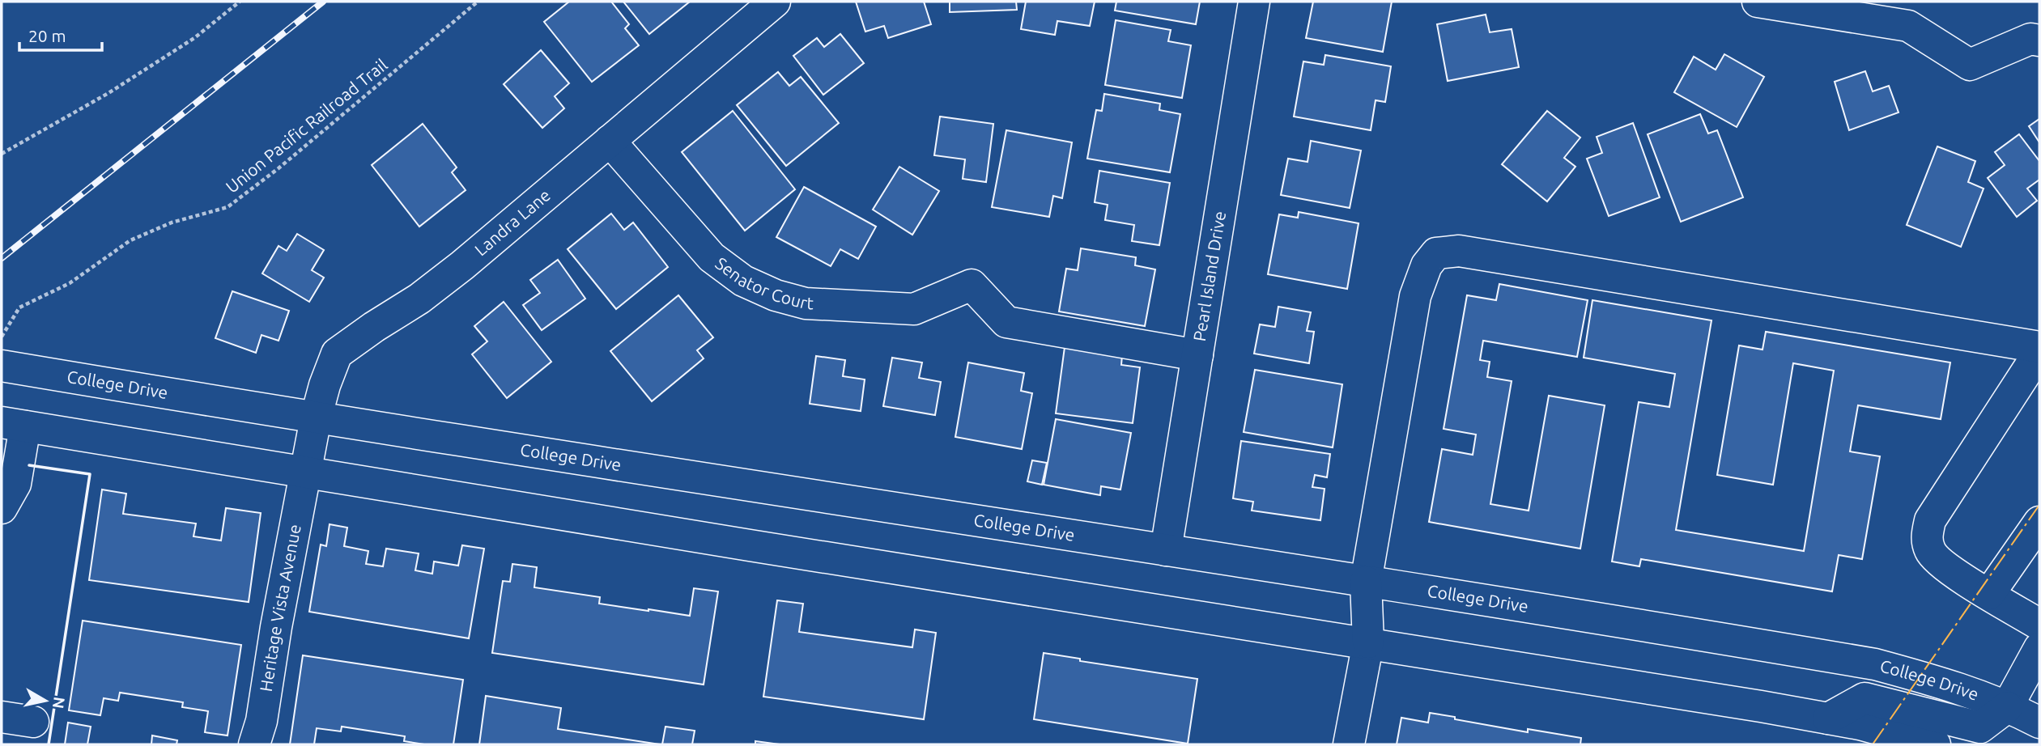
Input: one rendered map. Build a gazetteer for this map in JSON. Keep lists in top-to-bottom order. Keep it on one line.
{"streets":{"main road":["Landra Lane","Pearl Island Drive","Senator Court","College Drive","Heritage Vista Avenue"],"path":["Union Pacific Railroad Trail"]},"crossings":[["Landra Lane","Senator Court"],["Landra Lane","College Drive"],["Landra Lane","Heritage Vista Avenue"],["Pearl Island Drive","Senator Court"],["Pearl Island Drive","College Drive"]],"scale_bar":"20 m","north":"right"}
